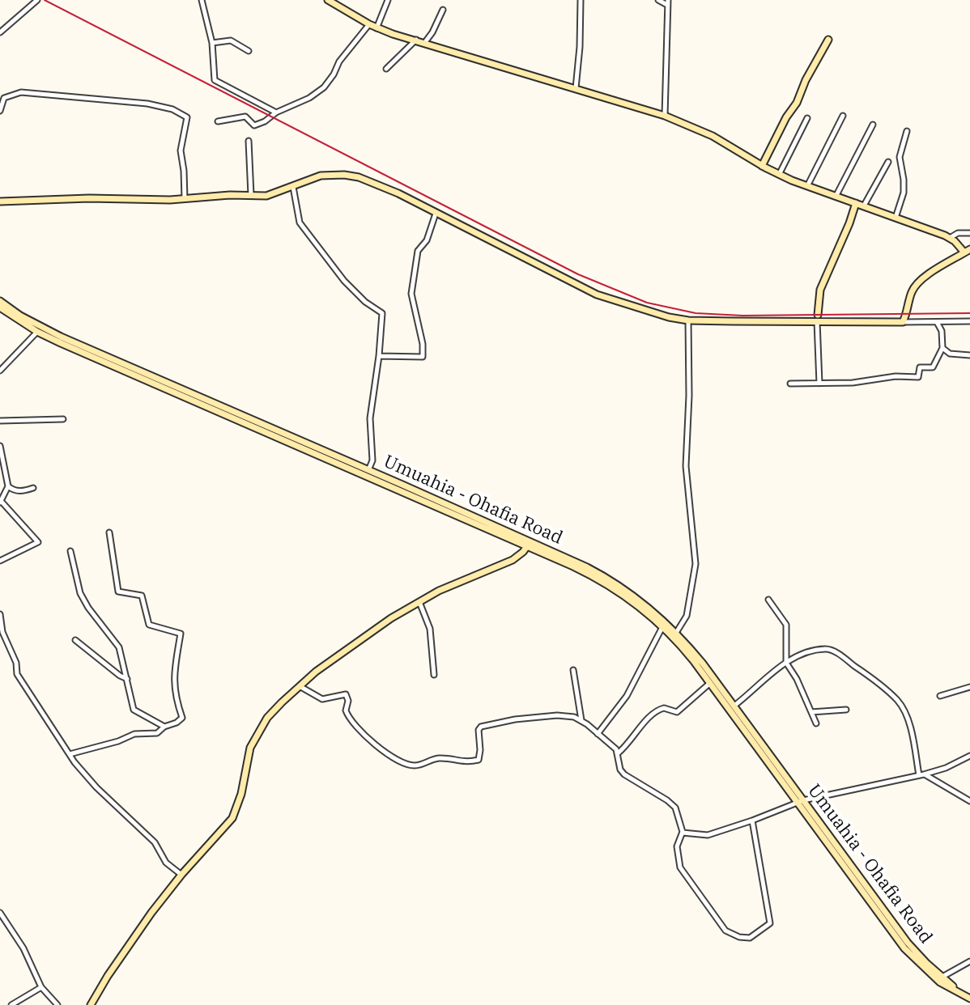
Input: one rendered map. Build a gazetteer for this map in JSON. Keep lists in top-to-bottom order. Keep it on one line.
{"streets":{"street":["Umuahia - Ohafia Road"]}}
